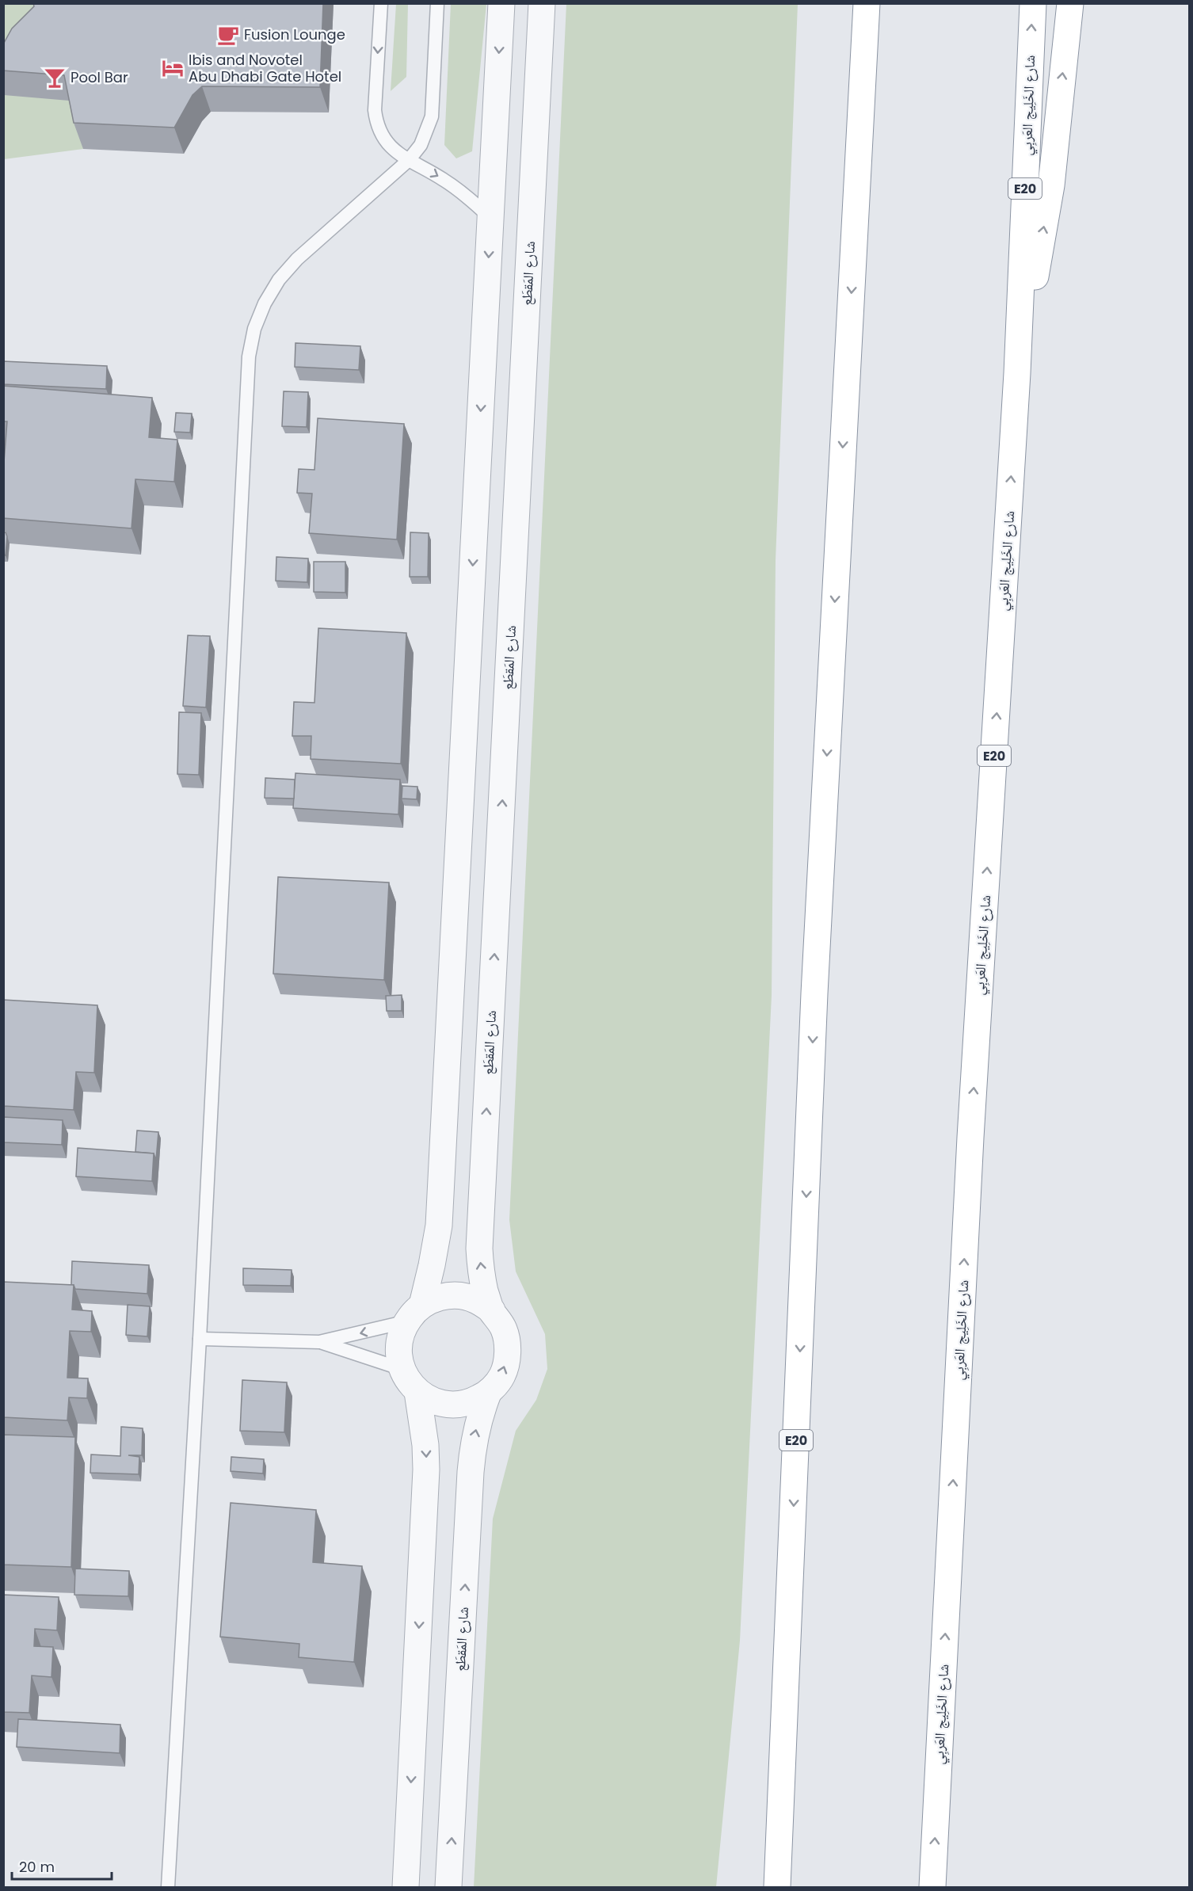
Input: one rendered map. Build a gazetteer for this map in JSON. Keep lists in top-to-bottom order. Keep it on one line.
{"streets":{"highway":["شارع الخَلِيج العَربِي","E20"],"street":["شارع المَقطَع"]},"places":{"cafe":["Fusion Lounge"],"hotel":["Ibis and Novotel Abu Dhabi Gate Hotel"],"bar":["Pool Bar"]},"scale_bar":"20 m"}
